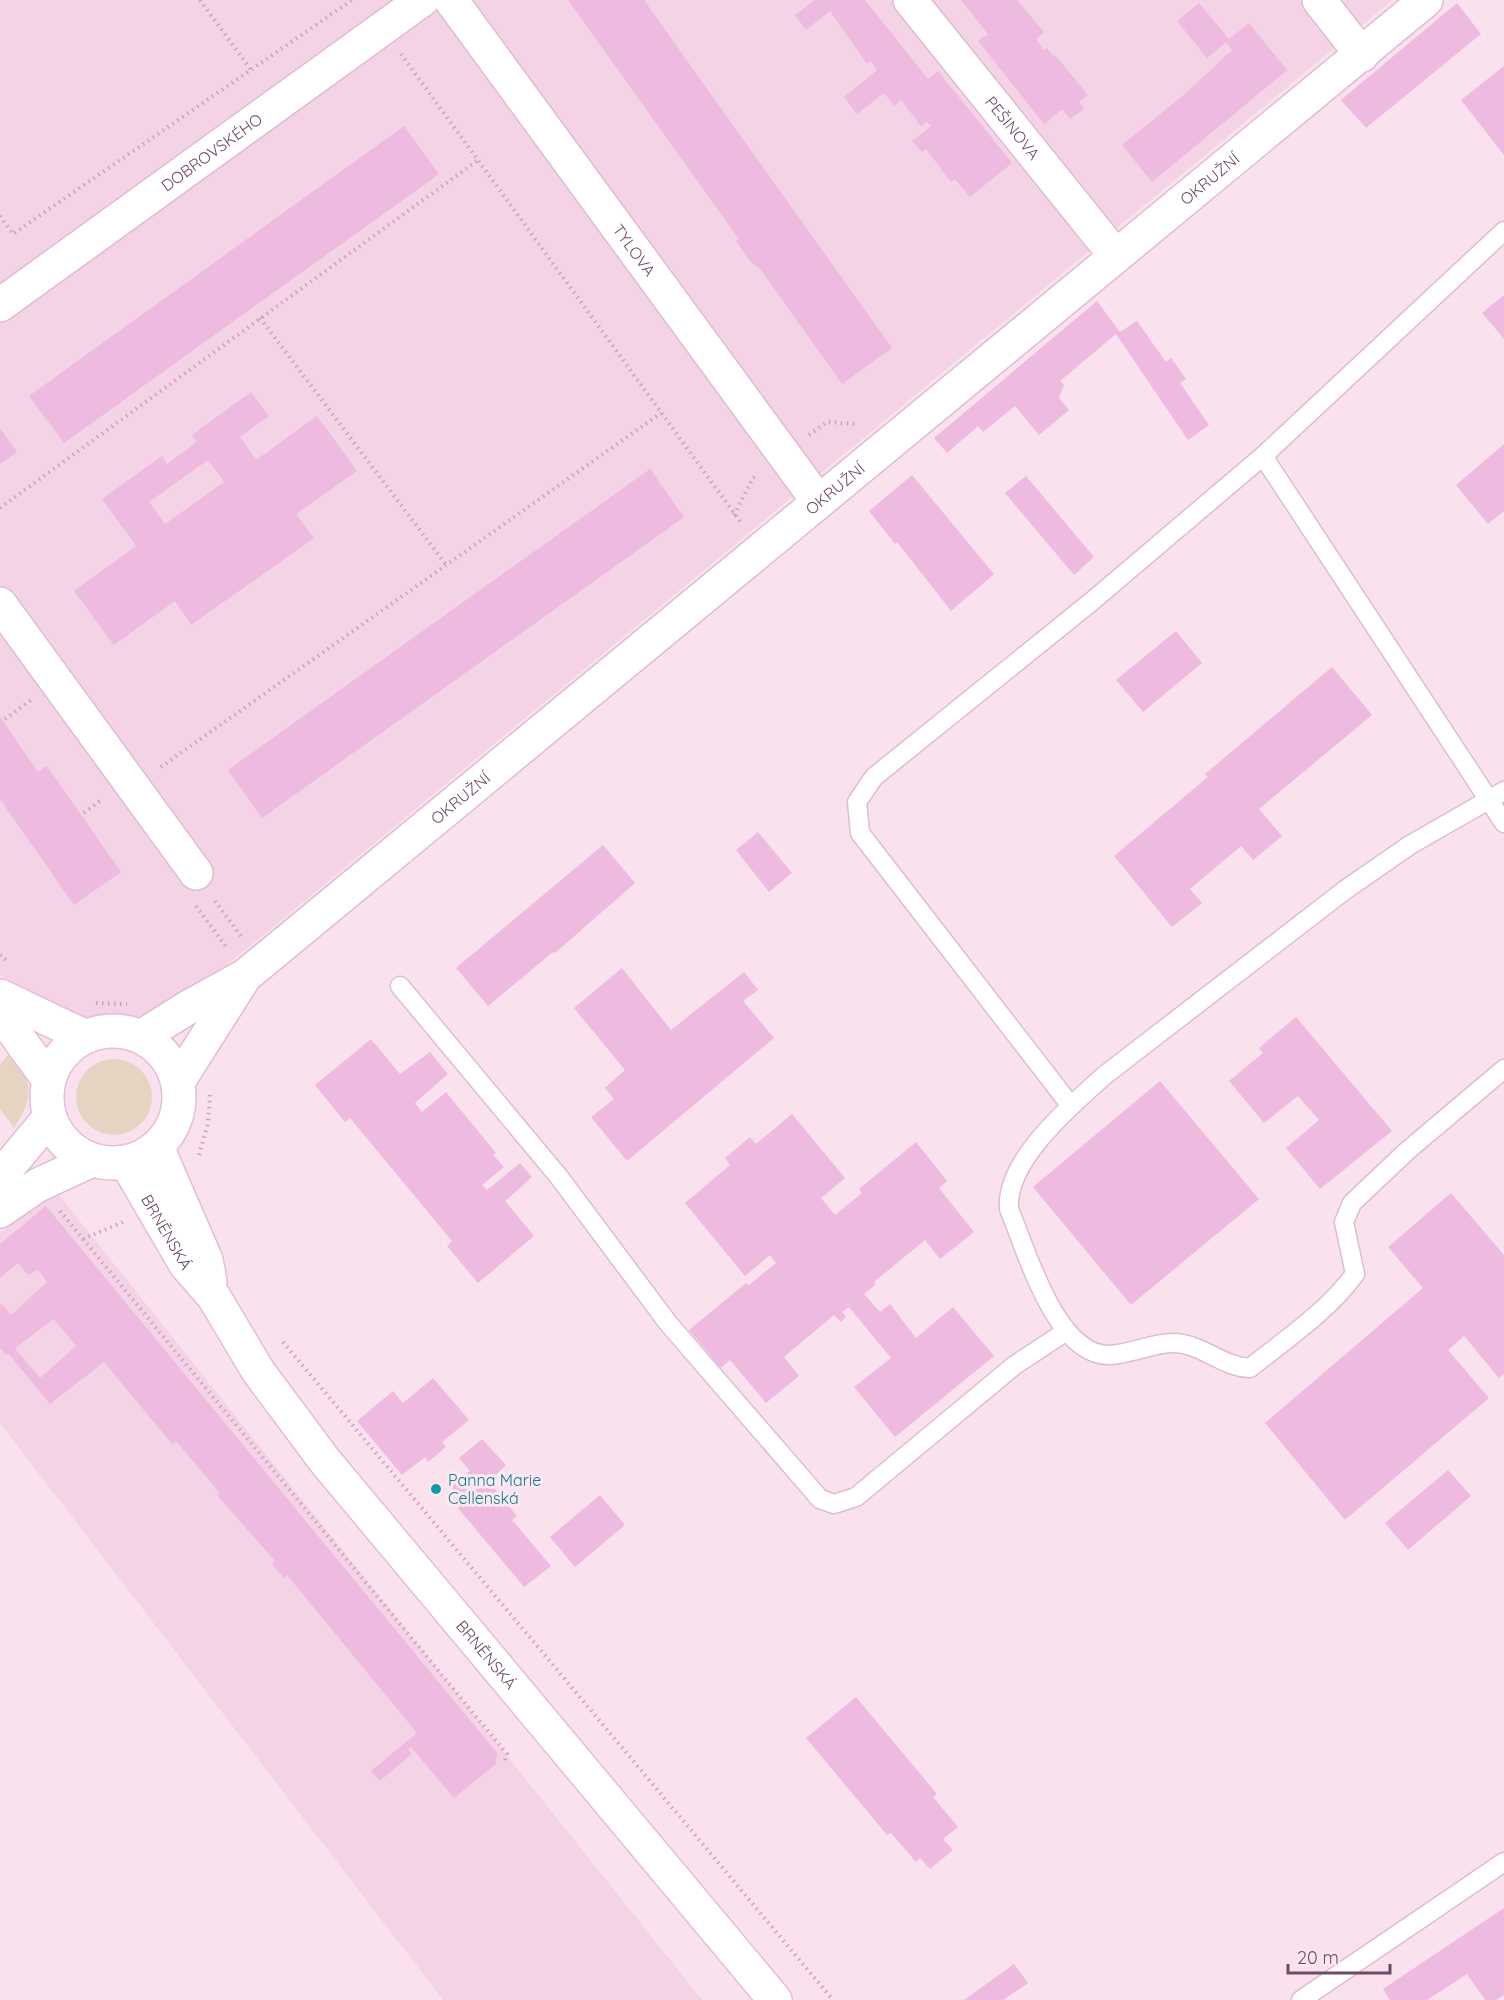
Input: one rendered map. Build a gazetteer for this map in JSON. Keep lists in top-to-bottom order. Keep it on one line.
{"streets":{"street":["PEŠINOVA","DOBROVSKÉHO","OKRUŽNÍ","TYLOVA","BRNĚNSKÁ"]},"crossings":[["PEŠINOVA","OKRUŽNÍ"],["OKRUŽNÍ","TYLOVA"],["OKRUŽNÍ","BRNĚNSKÁ"]],"places":["Panna Marie Cellenská"],"scale_bar":"20 m"}
